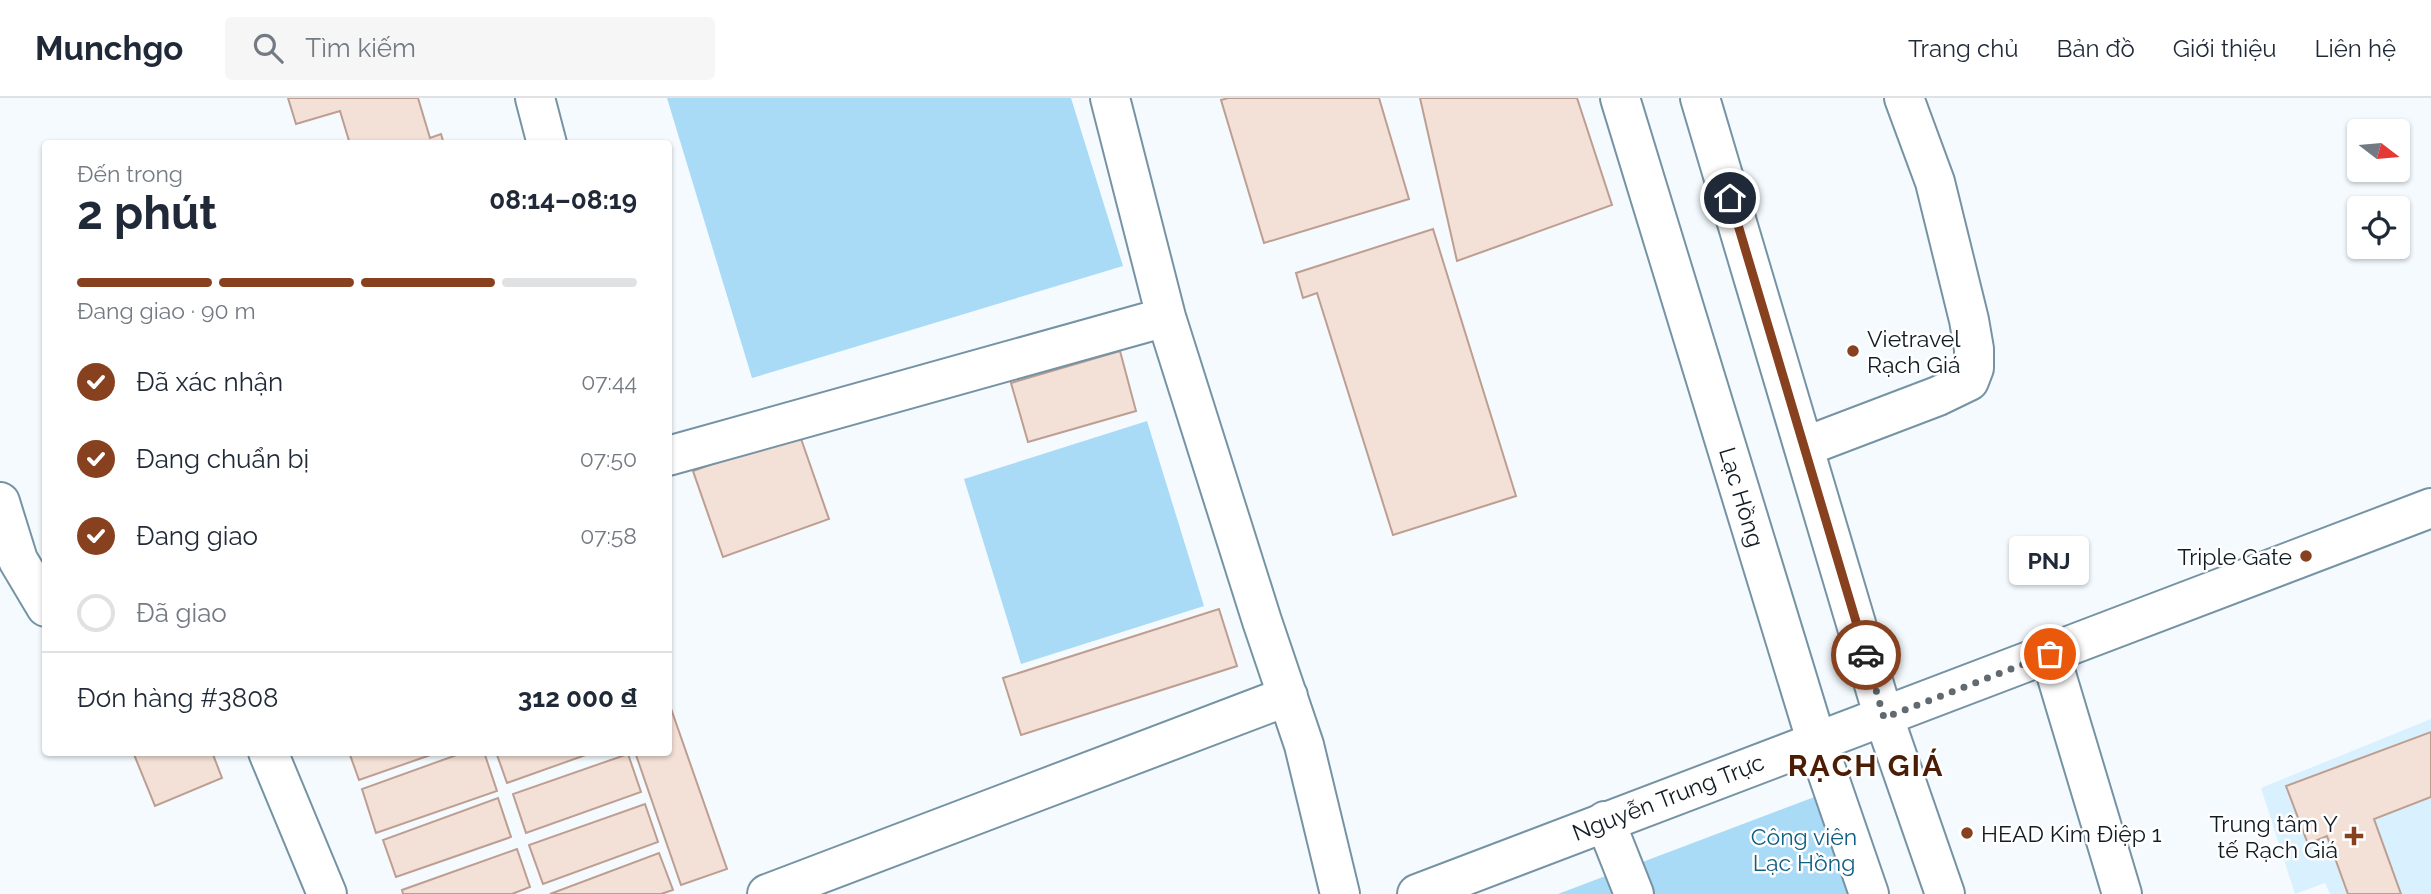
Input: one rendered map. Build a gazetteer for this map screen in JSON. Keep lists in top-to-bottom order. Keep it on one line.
{"streets":{"main road":["Lạc Hồng","Nguyễn Trung Trực"]},"crossings":[["Lạc Hồng","Nguyễn Trung Trực"]],"districts":["RẠCH GIÁ"],"parks":["Công viên Lạc Hồng"],"places":{"other":["Vietravel Rạch Giá","Triple Gate","PNJ","HEAD Kim Điệp 1"],"health":["Trung tâm Y tế Rạch Giá"]},"north":"right","page":{"header":"Munchgo","search":"Tìm kiếm","nav":["Trang chủ","Bản đồ","Giới thiệu","Liên hệ"],"heading":["2 phút","Đến trong","08:14–08:19"],"panel":["Đơn hàng #3808","312 000 ₫"],"bar":"Đang giao · 90 m","list":[["Đã xác nhận","07:44"],["Đang chuẩn bị","07:50"],["Đang giao","07:58"],"Đã giao"],"bubble":"PNJ"}}
